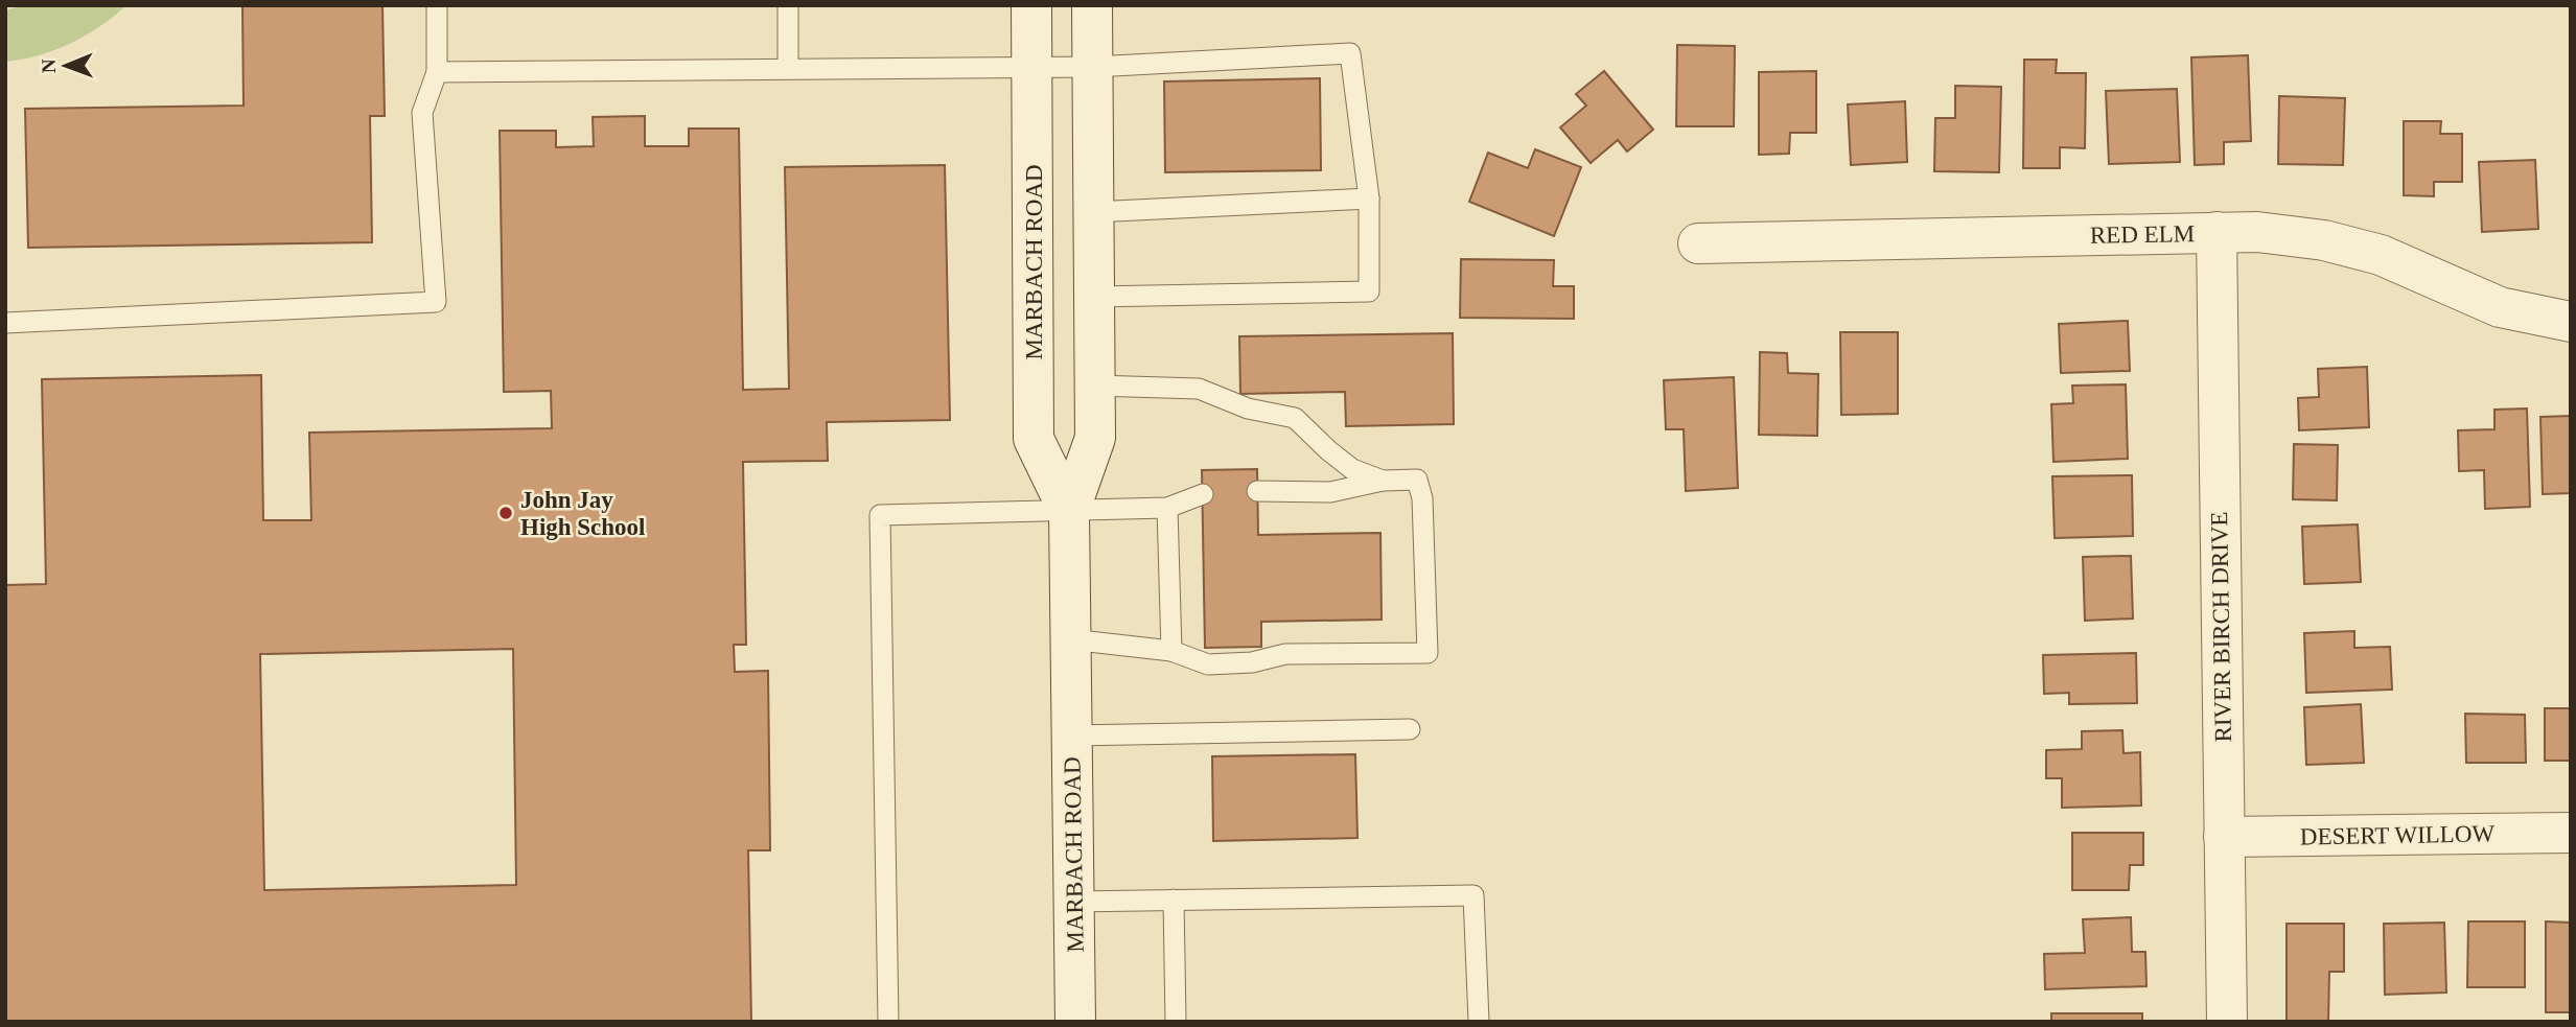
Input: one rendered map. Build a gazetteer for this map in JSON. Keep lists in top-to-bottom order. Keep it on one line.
{"streets":{"street":["RED ELM","MARBACH ROAD","RIVER BIRCH DRIVE","DESERT WILLOW"]},"crossings":[["RED ELM","RIVER BIRCH DRIVE"],["RIVER BIRCH DRIVE","DESERT WILLOW"]],"places":["John Jay High School"],"north":"left"}
